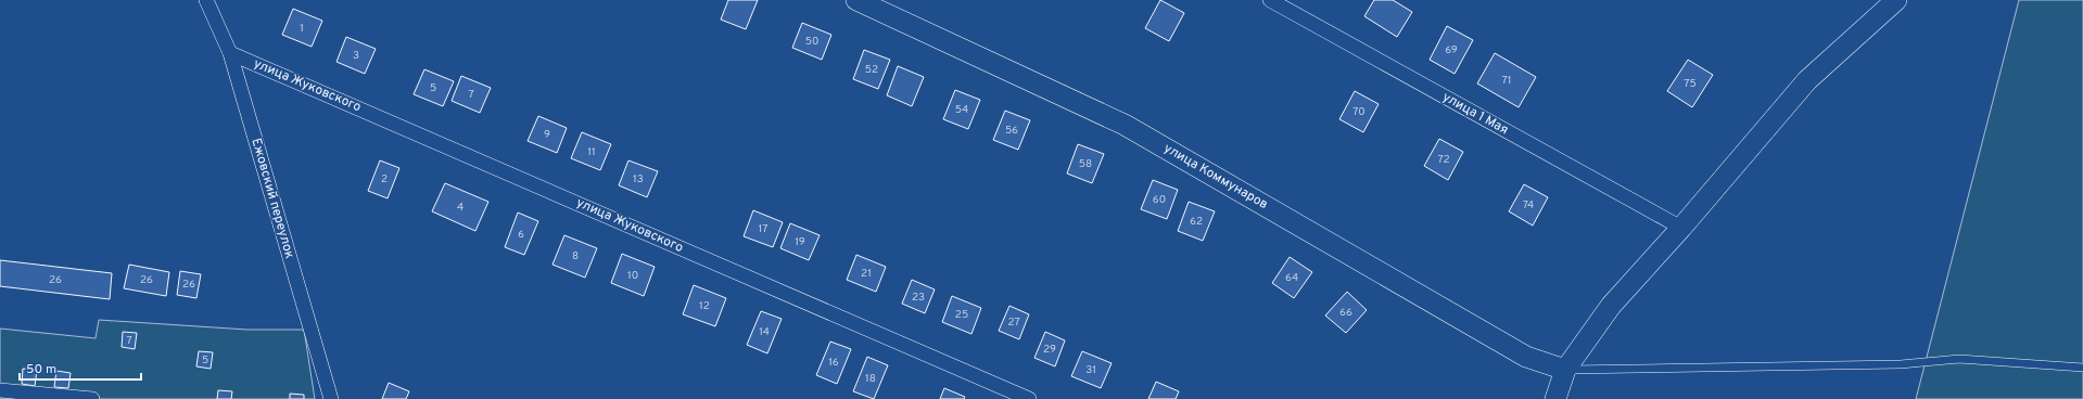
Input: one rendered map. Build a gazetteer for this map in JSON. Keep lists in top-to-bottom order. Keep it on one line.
{"streets":{"main road":["улица Коммунаров"],"street":["улица Жуковского","улица 1 Мая","Ежовский переулок"]},"crossings":[["улица Жуковского","Ежовский переулок"]],"house_numbers":["1","50","69","3","52","71","75","5","7","54","70","56","9","11","72","58","2","13","60","74","4","62","17","6","19","8","21","10","64","26","26","26","23","12","66","25","27","14","7","29","5","16","31","18"],"scale_bar":"50 m"}
